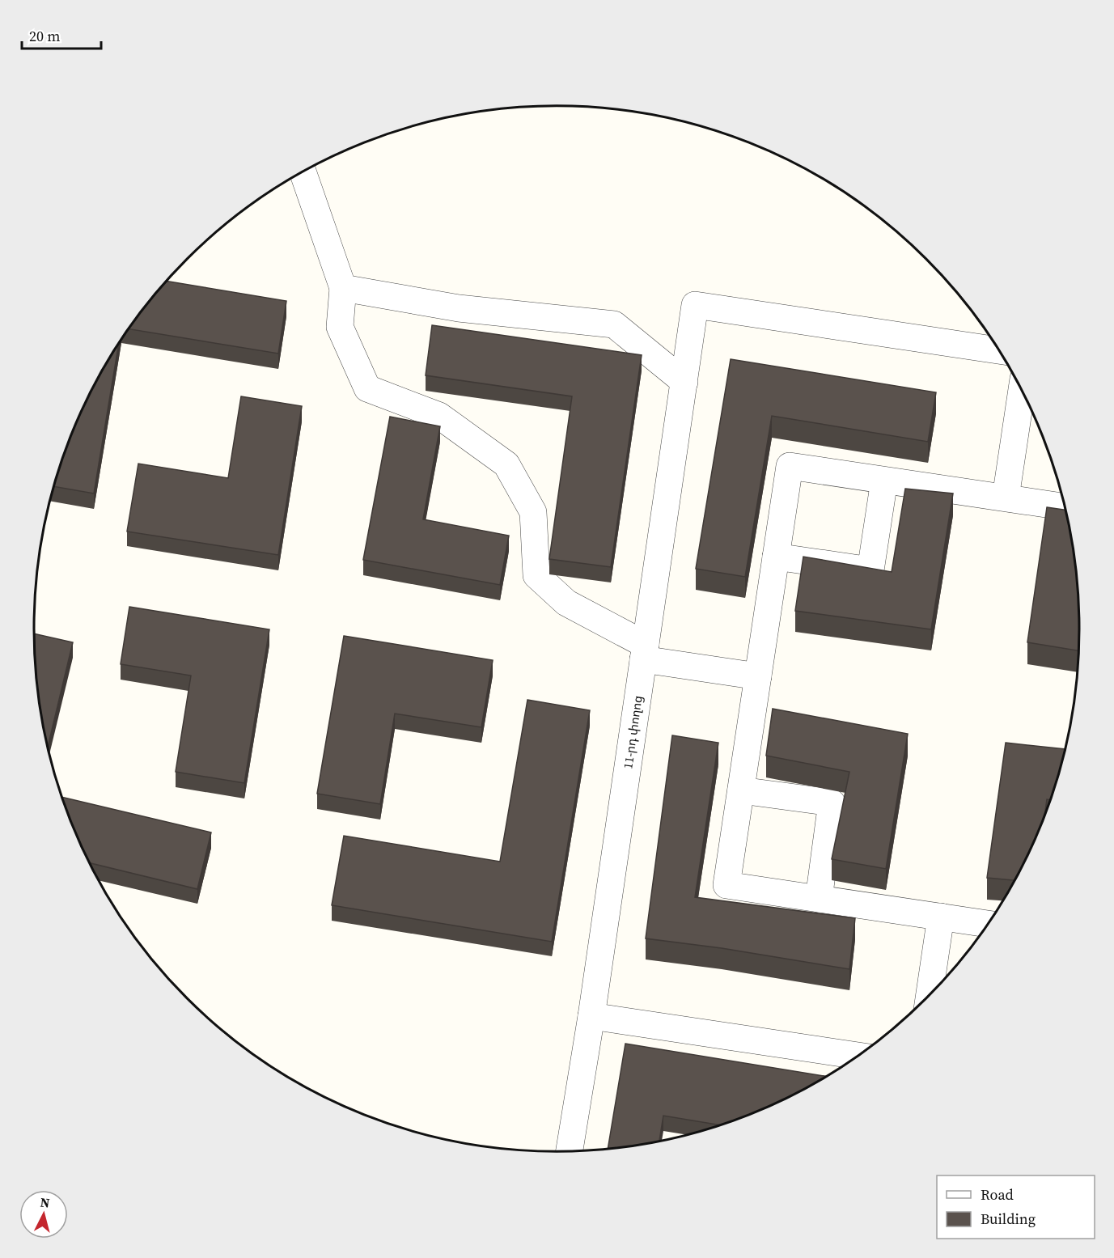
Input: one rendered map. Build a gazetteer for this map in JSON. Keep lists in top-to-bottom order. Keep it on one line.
{"streets":{"street":["11-րդ փողոց"]},"legend":["Road","Building"],"scale_bar":"20 m","north":"top"}
